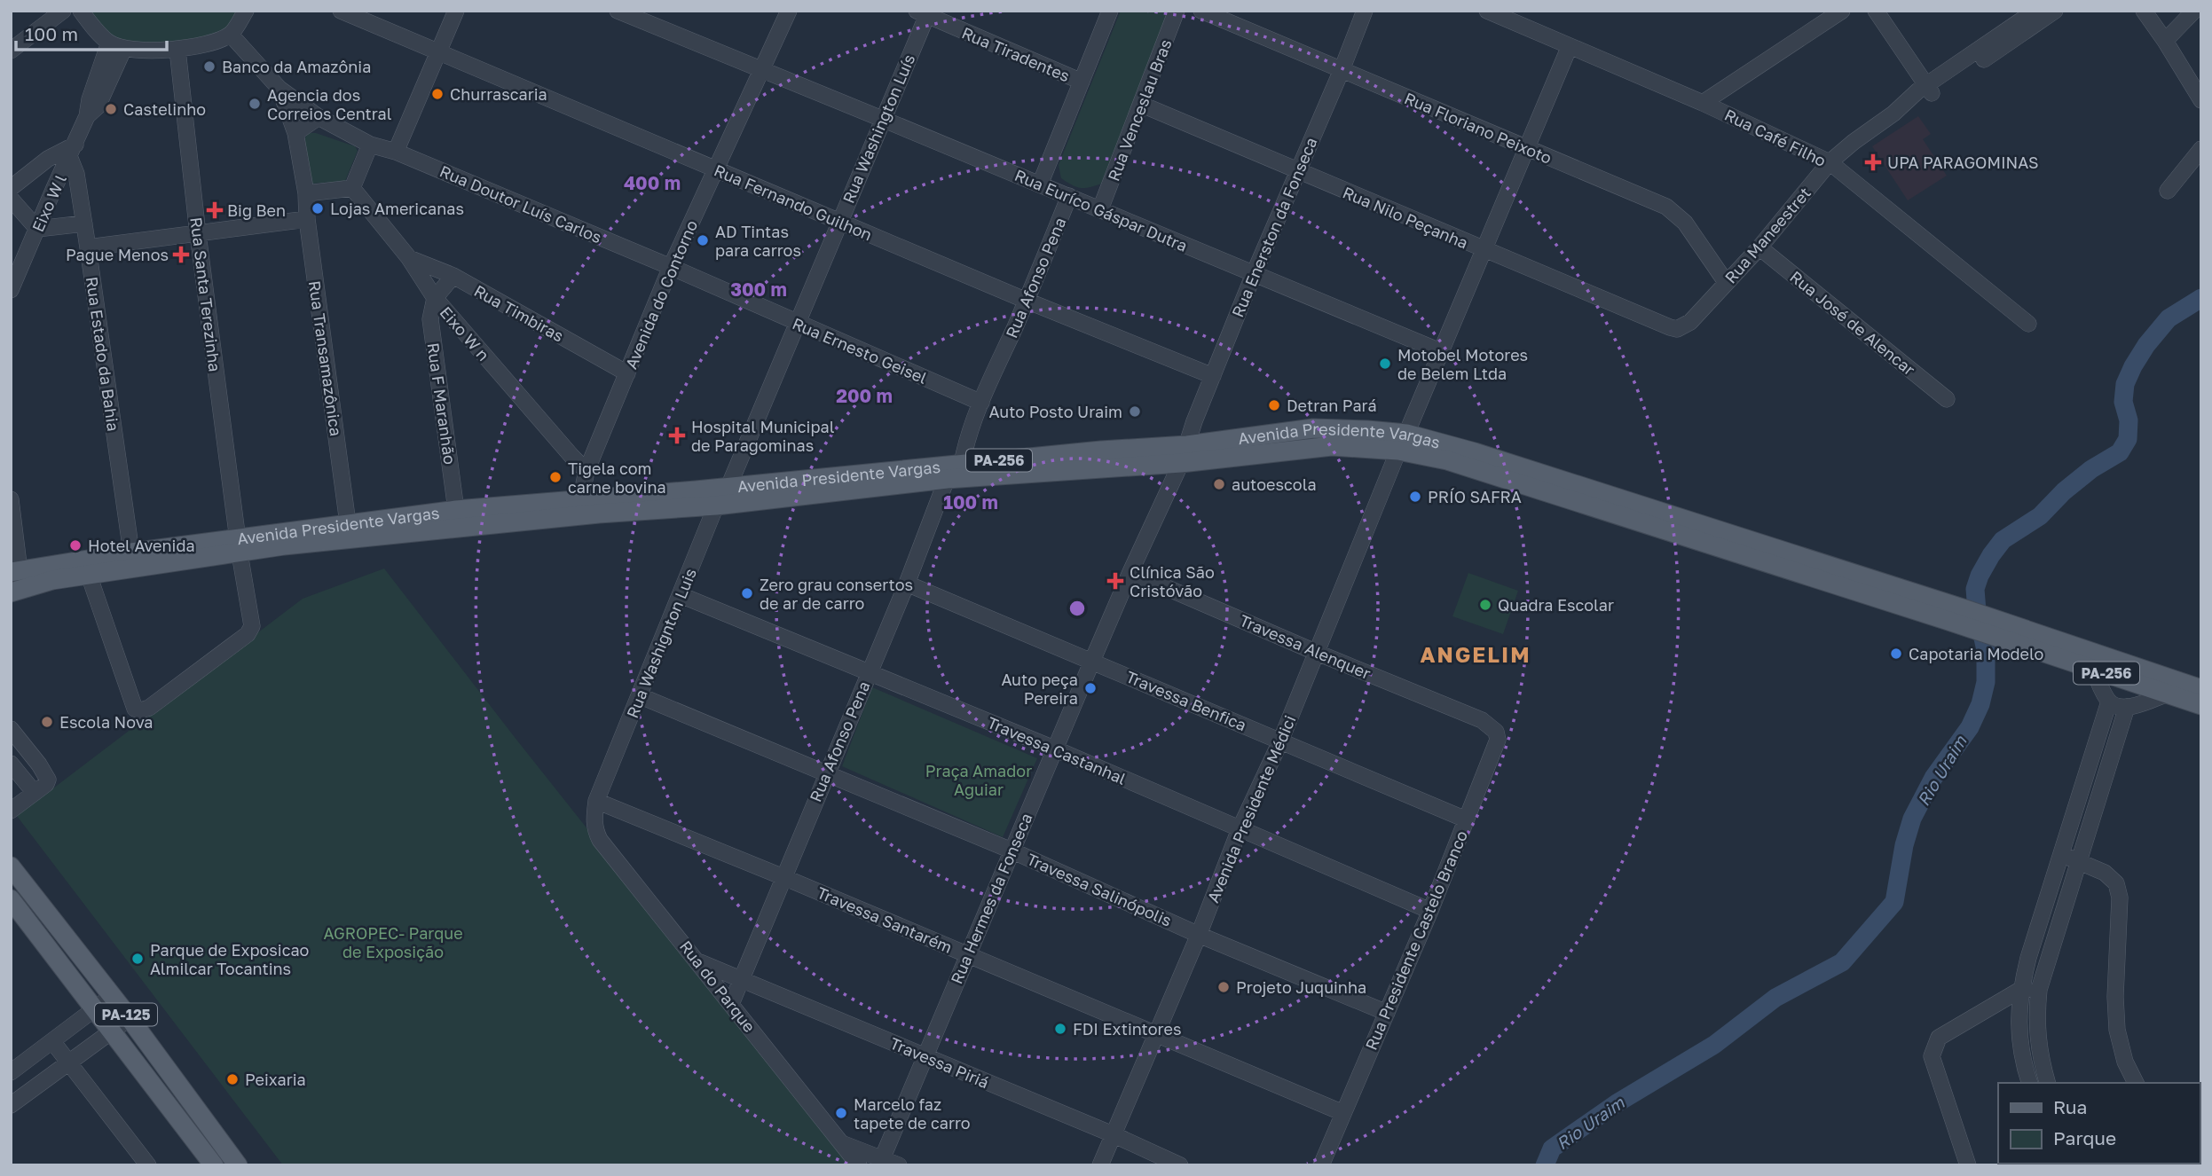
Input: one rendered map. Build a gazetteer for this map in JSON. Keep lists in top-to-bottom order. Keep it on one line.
{"streets":{"main road":["Avenida Presidente Vargas","PA-256","PA-125"],"street":["Rua Tiradentes","Rua Venceslau Bras","Rua Floriano Peixoto","Rua Washington Luís","Rua Café Filho","Rua Fernando Guilhon","Eixo W l","Rua Doutor Luís Carlos","Rua Euríco Gáspar Dutra","Rua Nilo Peçanha","Rua Enerston da Fonseca","Rua Maneestret","Rua Afonso Pena","Rua Santa Terezinha","Avenida do Contorno","Rua Timbiras","Rua José de Alencar","Eixo W n","Rua Ernesto Geisel","Rua Estado da Bahia","Rua Transamazônica","Rua F Maranhão","Rua Washignton Luis","Travessa Alenquer","Travessa Benfica","Travessa Castanhal","Avenida Presidente Médici","Travessa Salinópolis","Rua Hermes da Fonseca","Travessa Santarém","Rua Presidente Castelo Branco","Rua do Parque","Travessa Piriá"]},"crossings":[["Rua Tiradentes","Rua Washington Luís"],["Rua Venceslau Bras","Rua Euríco Gáspar Dutra"],["Rua Venceslau Bras","Rua Nilo Peçanha"],["Rua Floriano Peixoto","Rua Enerston da Fonseca"],["Rua Floriano Peixoto","Rua Maneestret"],["Rua Floriano Peixoto","Avenida Presidente Médici"],["Rua Washington Luís","Rua Fernando Guilhon"],["Rua Washington Luís","Rua Euríco Gáspar Dutra"],["Rua Washington Luís","Rua Ernesto Geisel"],["Rua Washington Luís","Avenida Presidente Vargas"],["Rua Washington Luís","Rua Washignton Luis"],["Rua Café Filho","Rua Maneestret"],["Rua Café Filho","Avenida Presidente Médici"],["Rua Fernando Guilhon","Rua Enerston da Fonseca"],["Rua Fernando Guilhon","Rua Afonso Pena"],["Rua Fernando Guilhon","Avenida do Contorno"],["Eixo W l","Rua Estado da Bahia"],["Rua Doutor Luís Carlos","Avenida do Contorno"],["Rua Doutor Luís Carlos","Rua Ernesto Geisel"],["Rua Doutor Luís Carlos","Rua Transamazônica"],["Rua Euríco Gáspar Dutra","Rua Enerston da Fonseca"],["Rua Euríco Gáspar Dutra","Rua Afonso Pena"],["Rua Euríco Gáspar Dutra","Avenida do Contorno"],["Rua Euríco Gáspar Dutra","Avenida Presidente Médici"],["Rua Nilo Peçanha","Rua Enerston da Fonseca"],["Rua Nilo Peçanha","Rua Maneestret"],["Rua Nilo Peçanha","Avenida Presidente Médici"],["Rua Enerston da Fonseca","Avenida Presidente Vargas"],["Rua Enerston da Fonseca","Rua Hermes da Fonseca"],["Rua Maneestret","Rua José de Alencar"],["Rua Afonso Pena","Rua Ernesto Geisel"],["Rua Afonso Pena","Avenida Presidente Vargas"],["Rua Afonso Pena","Travessa Benfica"],["Rua Afonso Pena","Travessa Castanhal"],["Rua Afonso Pena","Travessa Salinópolis"],["Rua Afonso Pena","Travessa Santarém"],["Rua Afonso Pena","Rua do Parque"],["Rua Afonso Pena","Travessa Piriá"],["Rua Santa Terezinha","Avenida Presidente Vargas"],["Avenida do Contorno","Rua Timbiras"],["Avenida do Contorno","Eixo W n"],["Avenida do Contorno","Rua Ernesto Geisel"],["Avenida do Contorno","Avenida Presidente Vargas"],["Rua Timbiras","Eixo W n"],["Eixo W n","Rua F Maranhão"],["Rua Estado da Bahia","Avenida Presidente Vargas"],["Rua Transamazônica","Avenida Presidente Vargas"],["Rua F Maranhão","Avenida Presidente Vargas"],["Avenida Presidente Vargas","PA-256"],["Avenida Presidente Vargas","Rua Washignton Luis"],["Avenida Presidente Vargas","Avenida Presidente Médici"],["Avenida Presidente Vargas","Rua Hermes da Fonseca"],["Rua Washignton Luis","Travessa Castanhal"],["Rua Washignton Luis","Travessa Salinópolis"],["Rua Washignton Luis","Travessa Santarém"],["Rua Washignton Luis","Rua do Parque"],["Travessa Alenquer","Avenida Presidente Médici"],["Travessa Alenquer","Rua Hermes da Fonseca"],["Travessa Alenquer","Rua Presidente Castelo Branco"],["Travessa Benfica","Avenida Presidente Médici"],["Travessa Benfica","Rua Hermes da Fonseca"],["Travessa Benfica","Rua Presidente Castelo Branco"],["Travessa Castanhal","Avenida Presidente Médici"],["Travessa Castanhal","Rua Hermes da Fonseca"],["Travessa Castanhal","Rua Presidente Castelo Branco"],["Avenida Presidente Médici","Travessa Salinópolis"],["Avenida Presidente Médici","Travessa Santarém"],["Avenida Presidente Médici","Travessa Piriá"],["Travessa Salinópolis","Rua Hermes da Fonseca"],["Travessa Salinópolis","Rua Presidente Castelo Branco"],["Rua Hermes da Fonseca","Travessa Santarém"],["Rua Hermes da Fonseca","Travessa Piriá"],["Travessa Santarém","Rua Presidente Castelo Branco"],["Travessa Santarém","Rua do Parque"],["Rua do Parque","Travessa Piriá"]],"districts":["ANGELIM"],"water":["Rio Uraim"],"parks":["Praça Amador Aguiar","AGROPEC- Parque de Exposição"],"places":{"other":["Banco da Amazônia","Churrascaria","Agencia dos Correios Central","Castelinho","Lojas Americanas","AD Tintas para carros","Motobel Motores de Belem Ltda","Detran Pará","Auto Posto Uraim","Tigela com carne bovina","autoescola","PRÍO SAFRA","Hotel Avenida","Zero grau consertos de ar de carro","Quadra Escolar","Capotaria Modelo","Auto peça Pereira","Escola Nova","Parque de Exposicao Almilcar Tocantins","Projeto Juquinha","FDI Extintores","Peixaria","Marcelo faz tapete de carro"],"health":["UPA PARAGOMINAS","Big Ben","Pague Menos","Hospital Municipal de Paragominas","Clínica São Cristóvão"]},"legend":["Rua","Parque"],"scale_bar":"100 m","rings":["400 m","300 m","200 m","100 m"]}
